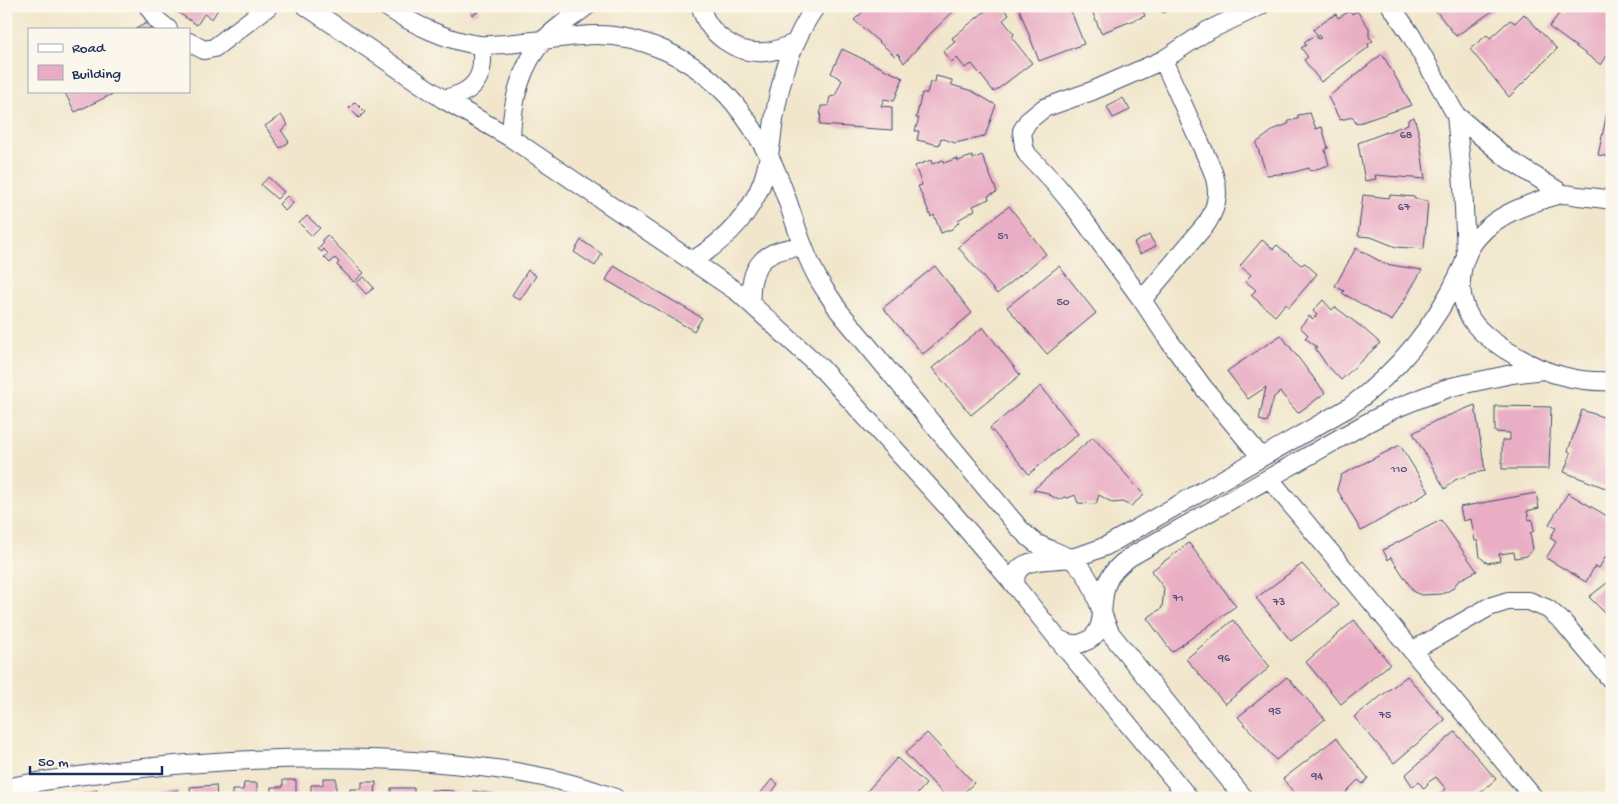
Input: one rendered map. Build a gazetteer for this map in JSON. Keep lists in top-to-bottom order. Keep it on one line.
{"house_numbers":["68","67","51","50","110","71","73","96","95","75","94"],"legend":["Road","Building"],"scale_bar":"50 m"}
